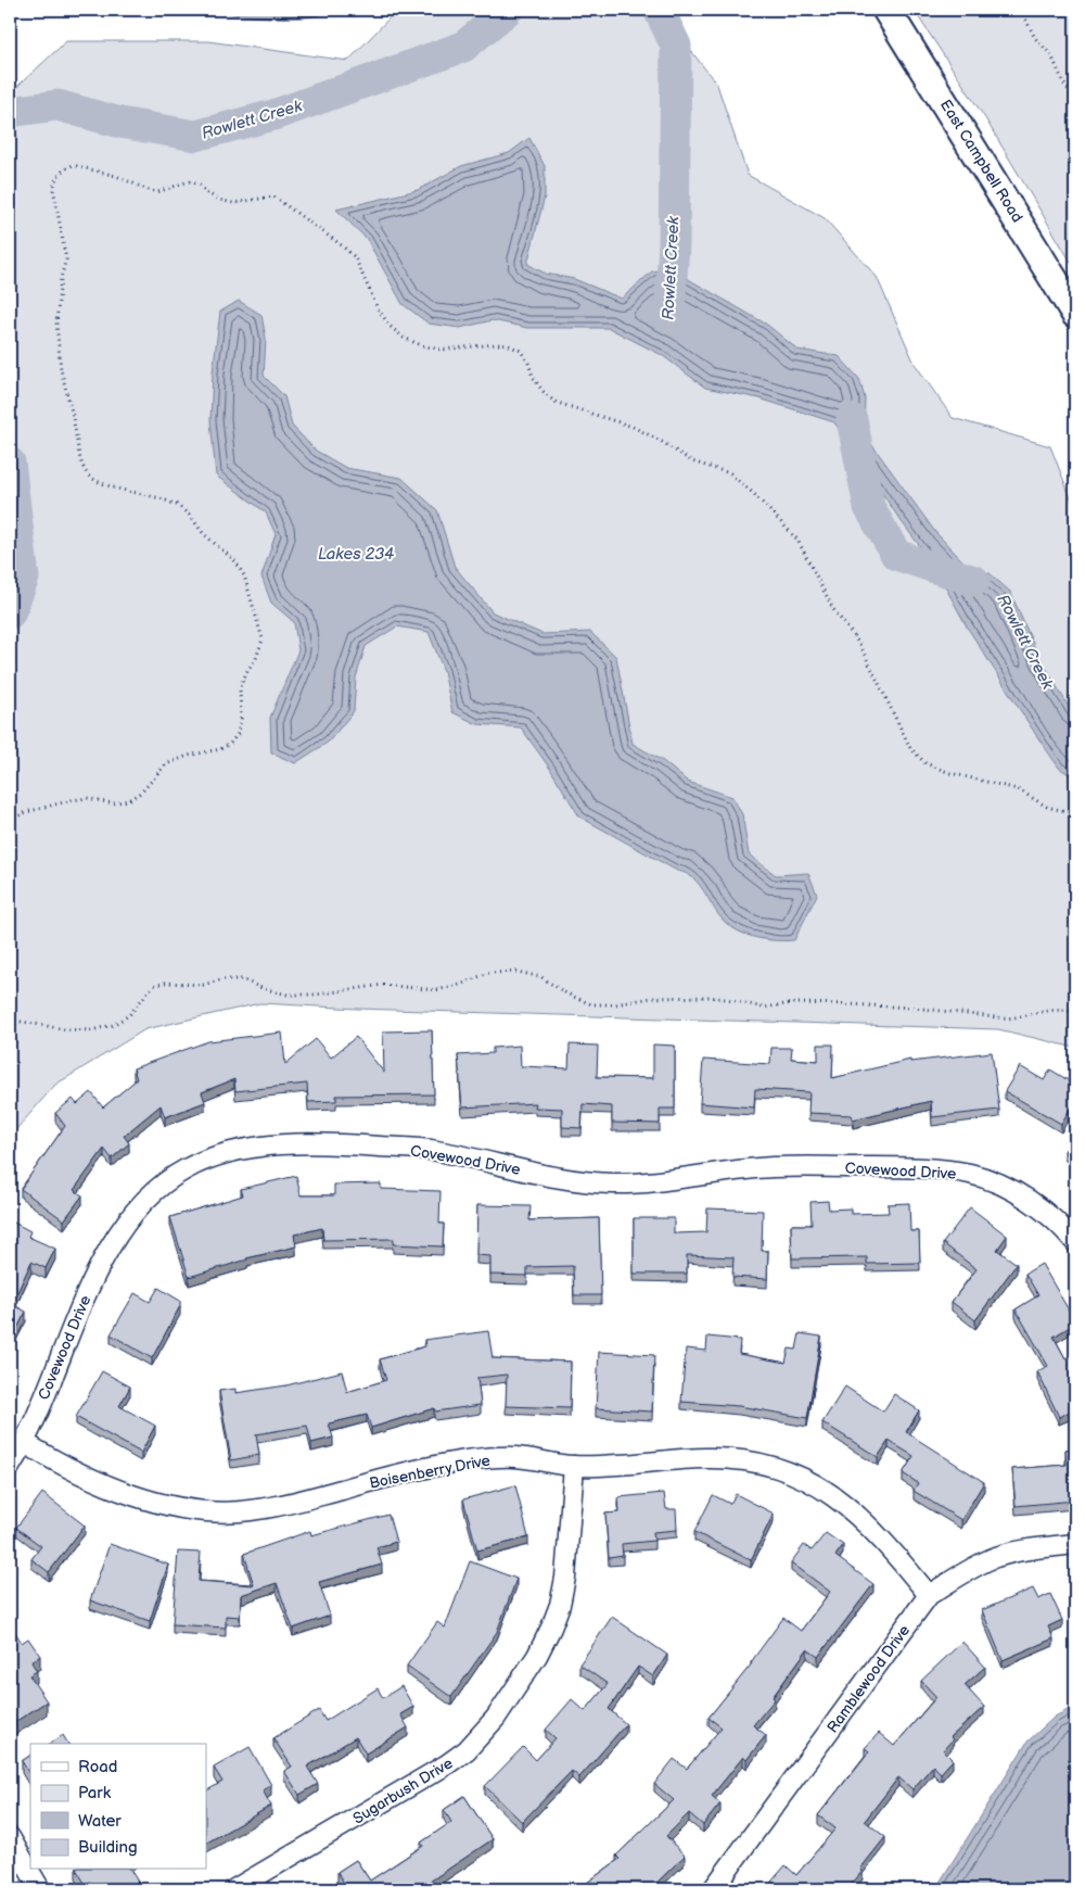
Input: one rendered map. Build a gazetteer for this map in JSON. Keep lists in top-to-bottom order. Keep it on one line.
{"streets":{"main road":["East Campbell Road"],"street":["Covewood Drive","Boisenberry Drive","Ramblewood Drive","Sugarbush Drive"]},"crossings":[["Covewood Drive","Boisenberry Drive"],["Boisenberry Drive","Ramblewood Drive"],["Boisenberry Drive","Sugarbush Drive"]],"water":["Rowlett Creek","Lakes 234"],"legend":["Road","Park","Water","Building"]}
